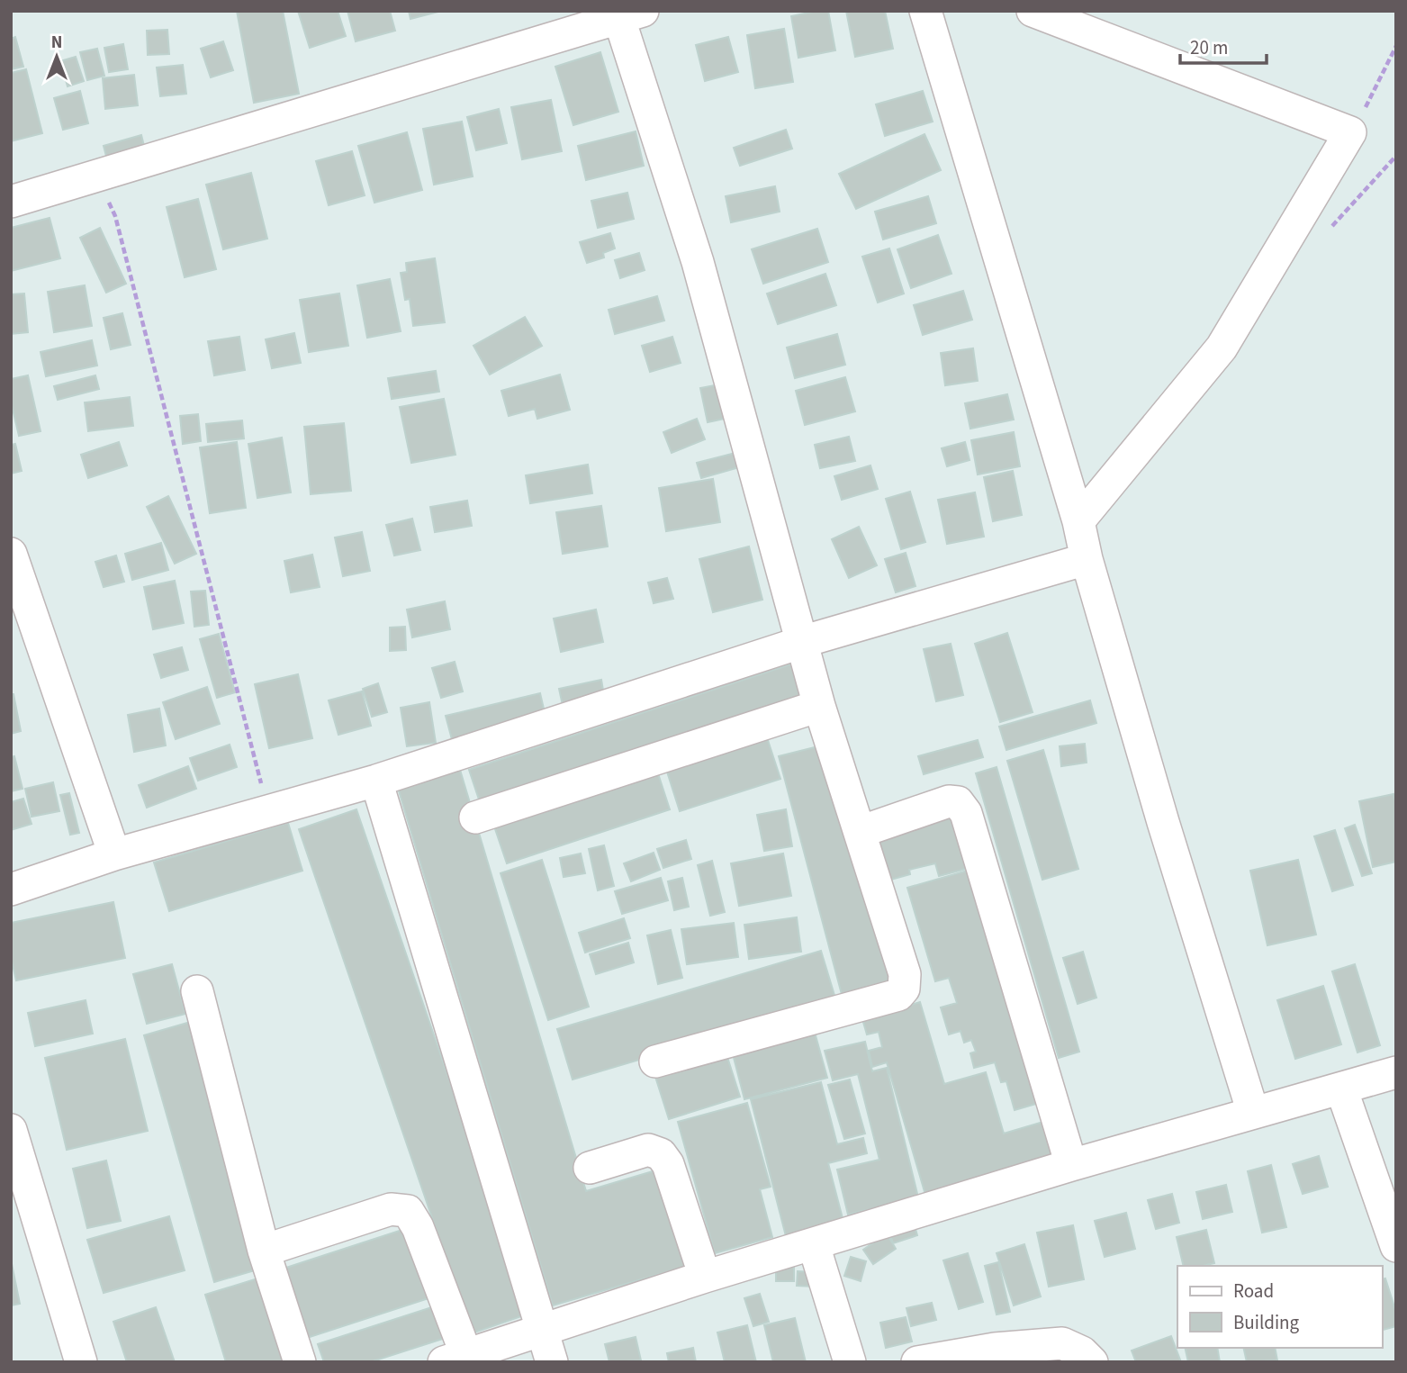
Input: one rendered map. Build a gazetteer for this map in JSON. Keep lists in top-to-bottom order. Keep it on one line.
{"legend":["Road","Building"],"scale_bar":"20 m","north":"top"}
